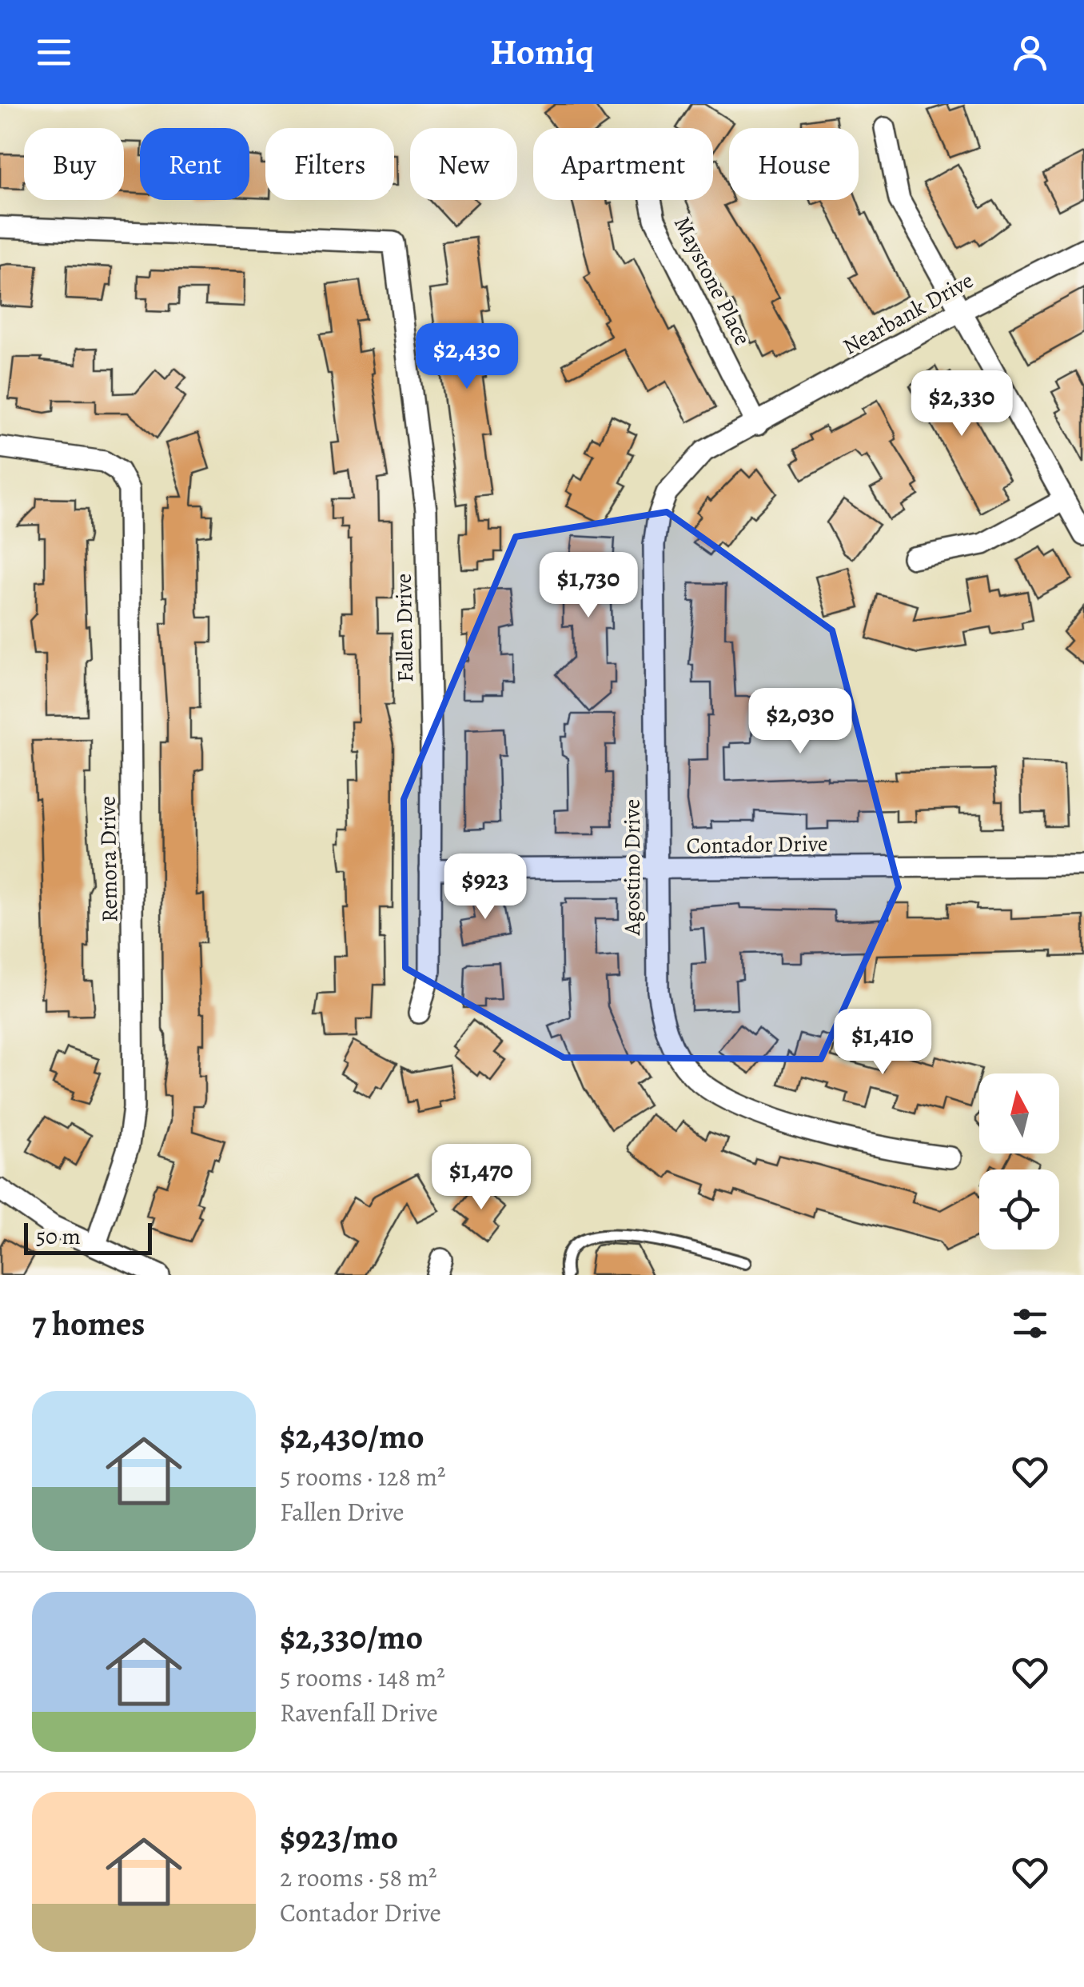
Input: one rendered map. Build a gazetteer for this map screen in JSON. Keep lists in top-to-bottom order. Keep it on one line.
{"streets":{"street":["Maystone Place","Nearbank Drive","Fallen Drive","Contador Drive","Remora Drive","Agostino Drive"]},"crossings":[["Maystone Place","Nearbank Drive"],["Maystone Place","Agostino Drive"],["Nearbank Drive","Agostino Drive"],["Fallen Drive","Contador Drive"],["Contador Drive","Agostino Drive"]],"scale_bar":"50 m","north":"top","page":{"header":"Homiq","chip":["Buy","Rent","Filters","New","Apartment","House"],"price":["$2,430","$2,330","$1,730","$2,030","$923","$1,410","$1,470"],"scale":"50 m","heading":"7 homes","list":[{"name":"$2,430/mo","note":"5 rooms · 128 m² · Fallen Drive"},{"name":"$2,330/mo","note":"5 rooms · 148 m² · Ravenfall Drive"},{"name":"$923/mo","note":"2 rooms · 58 m² · Contador Drive"}]}}
